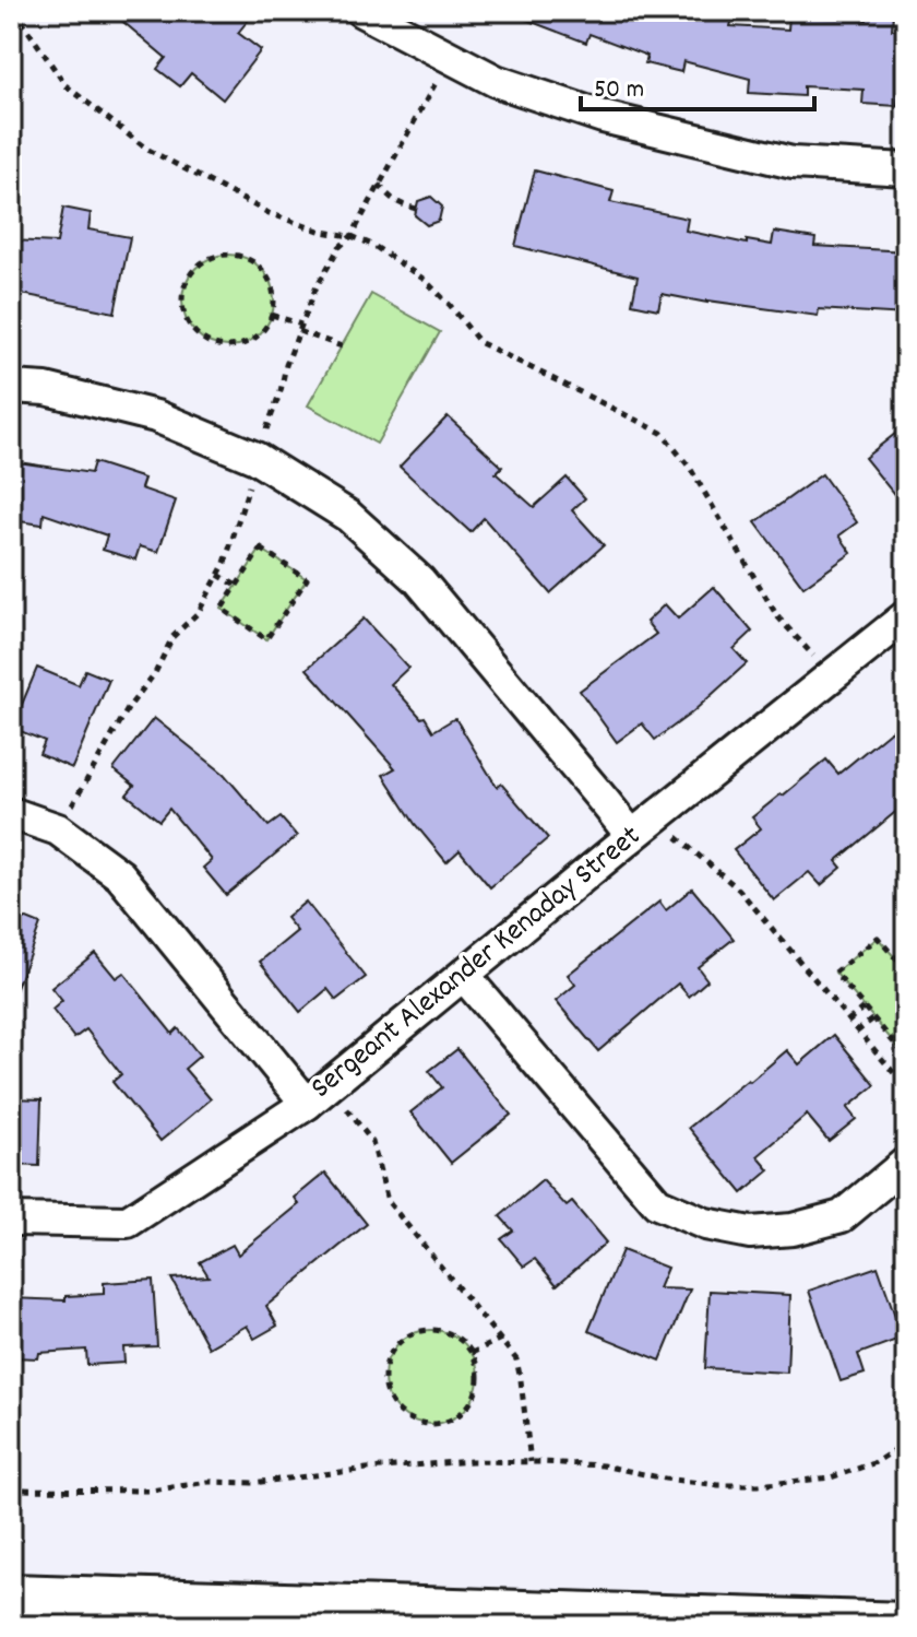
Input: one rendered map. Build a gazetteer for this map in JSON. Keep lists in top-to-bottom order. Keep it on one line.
{"streets":{"street":["Sergeant Alexander Kenaday Street"]},"scale_bar":"50 m"}
